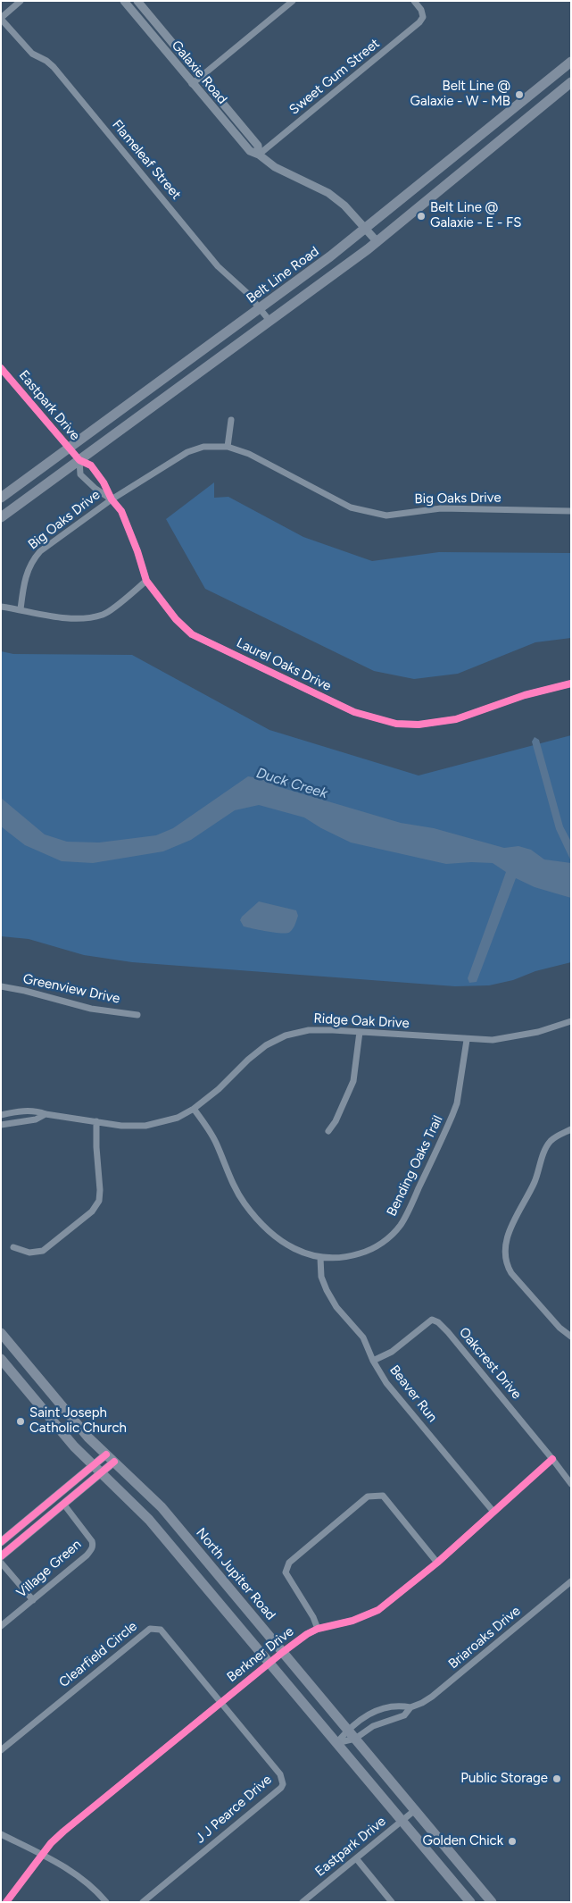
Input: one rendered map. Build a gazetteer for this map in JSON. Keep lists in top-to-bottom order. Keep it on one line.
{"streets":{"main road":["Belt Line Road","North Jupiter Road"],"street":["Galaxie Road","Sweet Gum Street","Flameleaf Street","Eastpark Drive","Big Oaks Drive","Laurel Oaks Drive","Greenview Drive","Ridge Oak Drive","Bending Oaks Trail","Oakcrest Drive","Beaver Run","Village Green","Briaroaks Drive","Clearfield Circle","Berkner Drive","J J Pearce Drive"]},"crossings":[["Galaxie Road","Sweet Gum Street"],["Galaxie Road","Belt Line Road"],["Flameleaf Street","Belt Line Road"],["Belt Line Road","Eastpark Drive"],["Eastpark Drive","Laurel Oaks Drive"],["Eastpark Drive","North Jupiter Road"],["Big Oaks Drive","Laurel Oaks Drive"],["Ridge Oak Drive","Bending Oaks Trail"],["Bending Oaks Trail","Beaver Run"],["Oakcrest Drive","Beaver Run"],["Oakcrest Drive","Berkner Drive"],["Beaver Run","Berkner Drive"],["North Jupiter Road","Briaroaks Drive"],["North Jupiter Road","Berkner Drive"],["Clearfield Circle","Berkner Drive"],["Clearfield Circle","J J Pearce Drive"],["Berkner Drive","J J Pearce Drive"]],"water":["Duck Creek"],"places":["Belt Line @ Galaxie - W - MB","Belt Line @ Galaxie - E - FS","Saint Joseph Catholic Church","Public Storage","Golden Chick"]}
